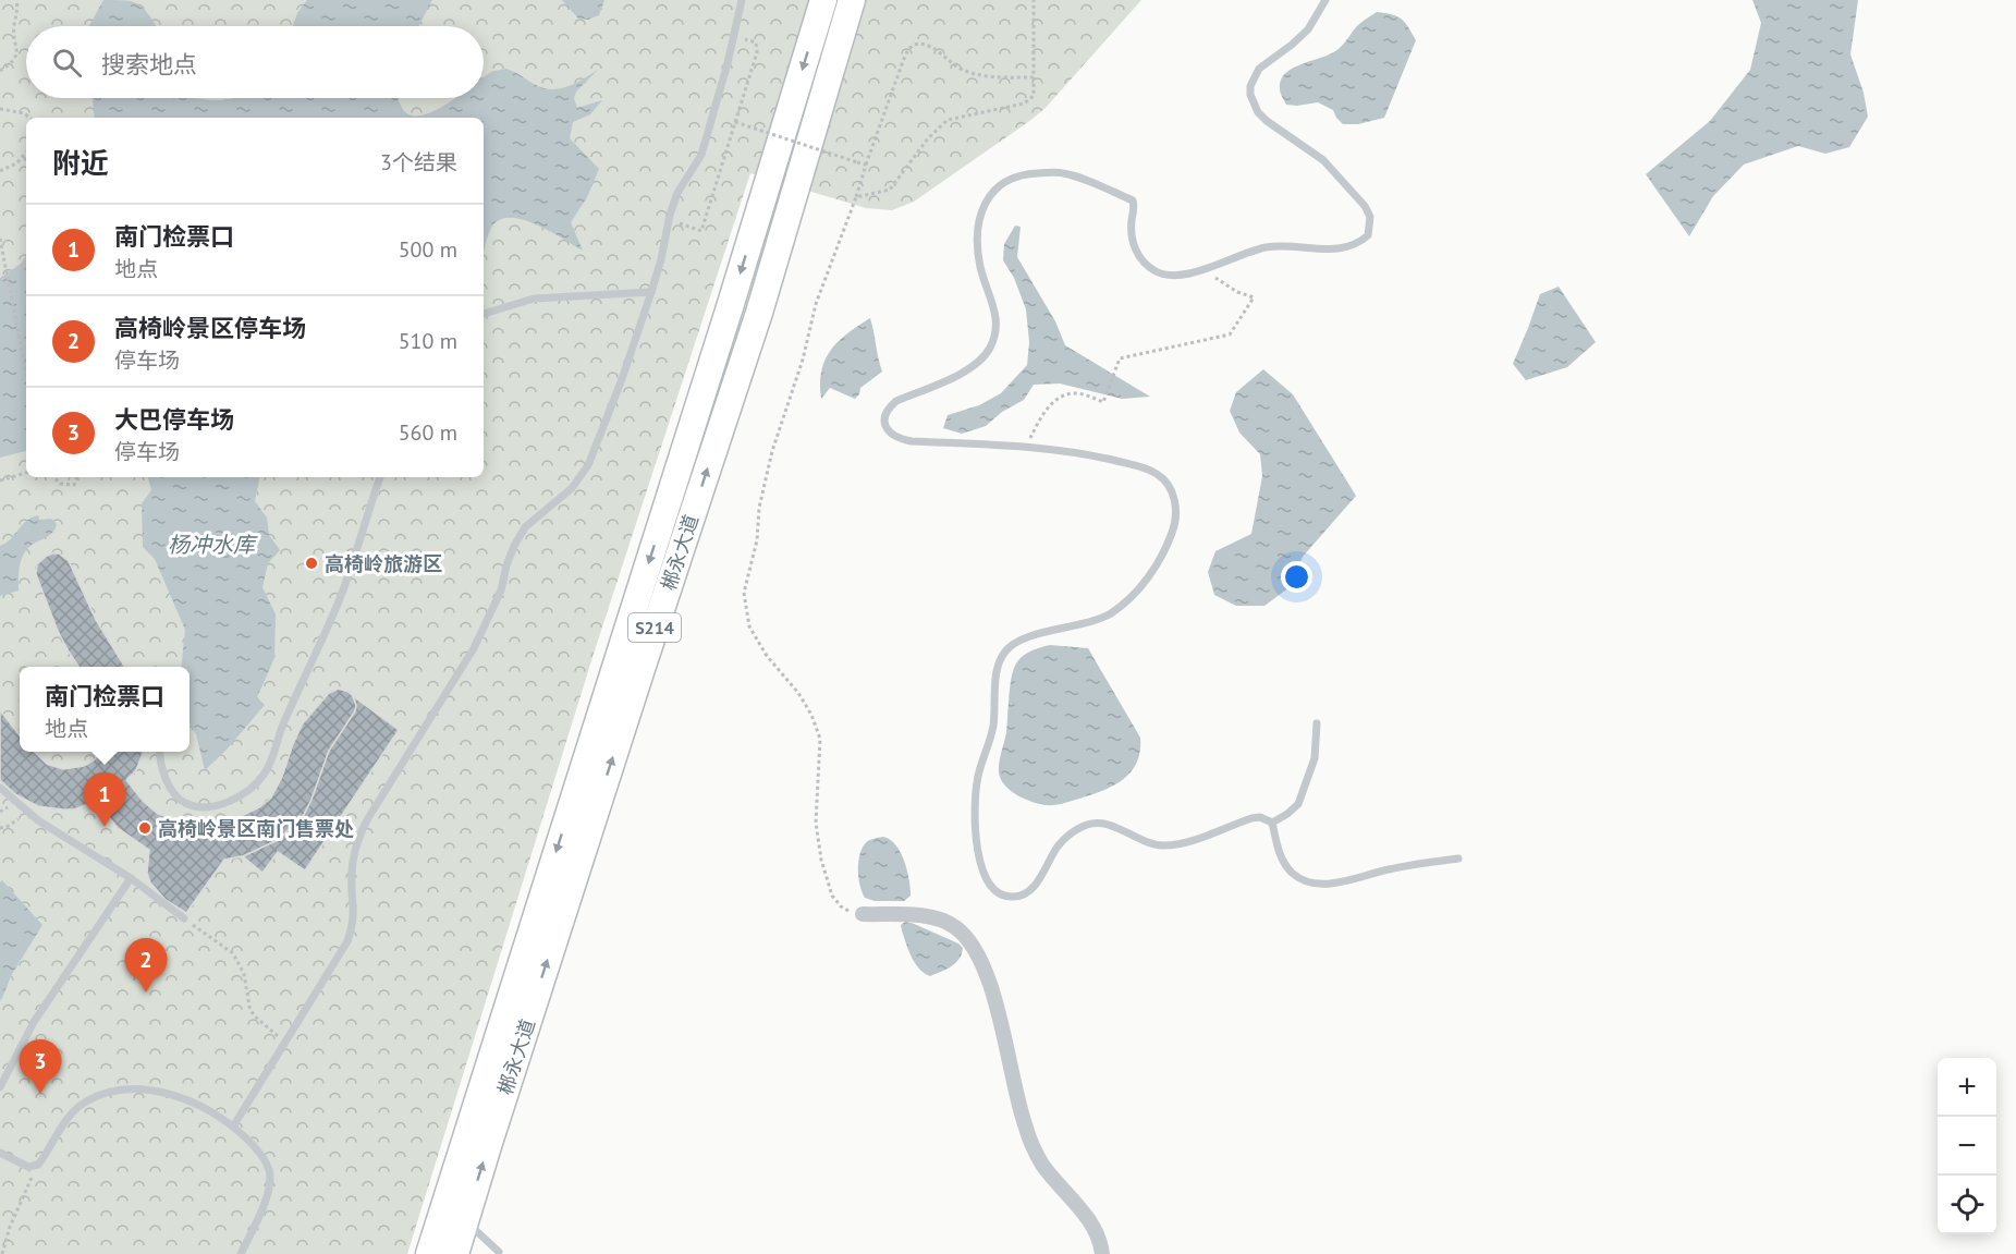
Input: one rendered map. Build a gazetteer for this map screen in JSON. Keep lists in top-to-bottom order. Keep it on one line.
{"streets":{"highway":["郴永大道","S214"]},"water":["杨冲水库"],"places":["高椅岭旅游区","高椅岭景区南门售票处"],"page":{"search":"搜索地点","heading":["附近","3个结果"],"list":[{"mark":"1","name":"南门检票口","note":"地点","value":"500 m"},{"mark":"2","name":"高椅岭景区停车场","note":"停车场","value":"510 m"},{"mark":"3","name":"大巴停车场","note":"停车场","value":"560 m"}],"popup":["南门检票口","地点"],"pins":["1","2","3"],"map_buttons":["+","−"]}}
